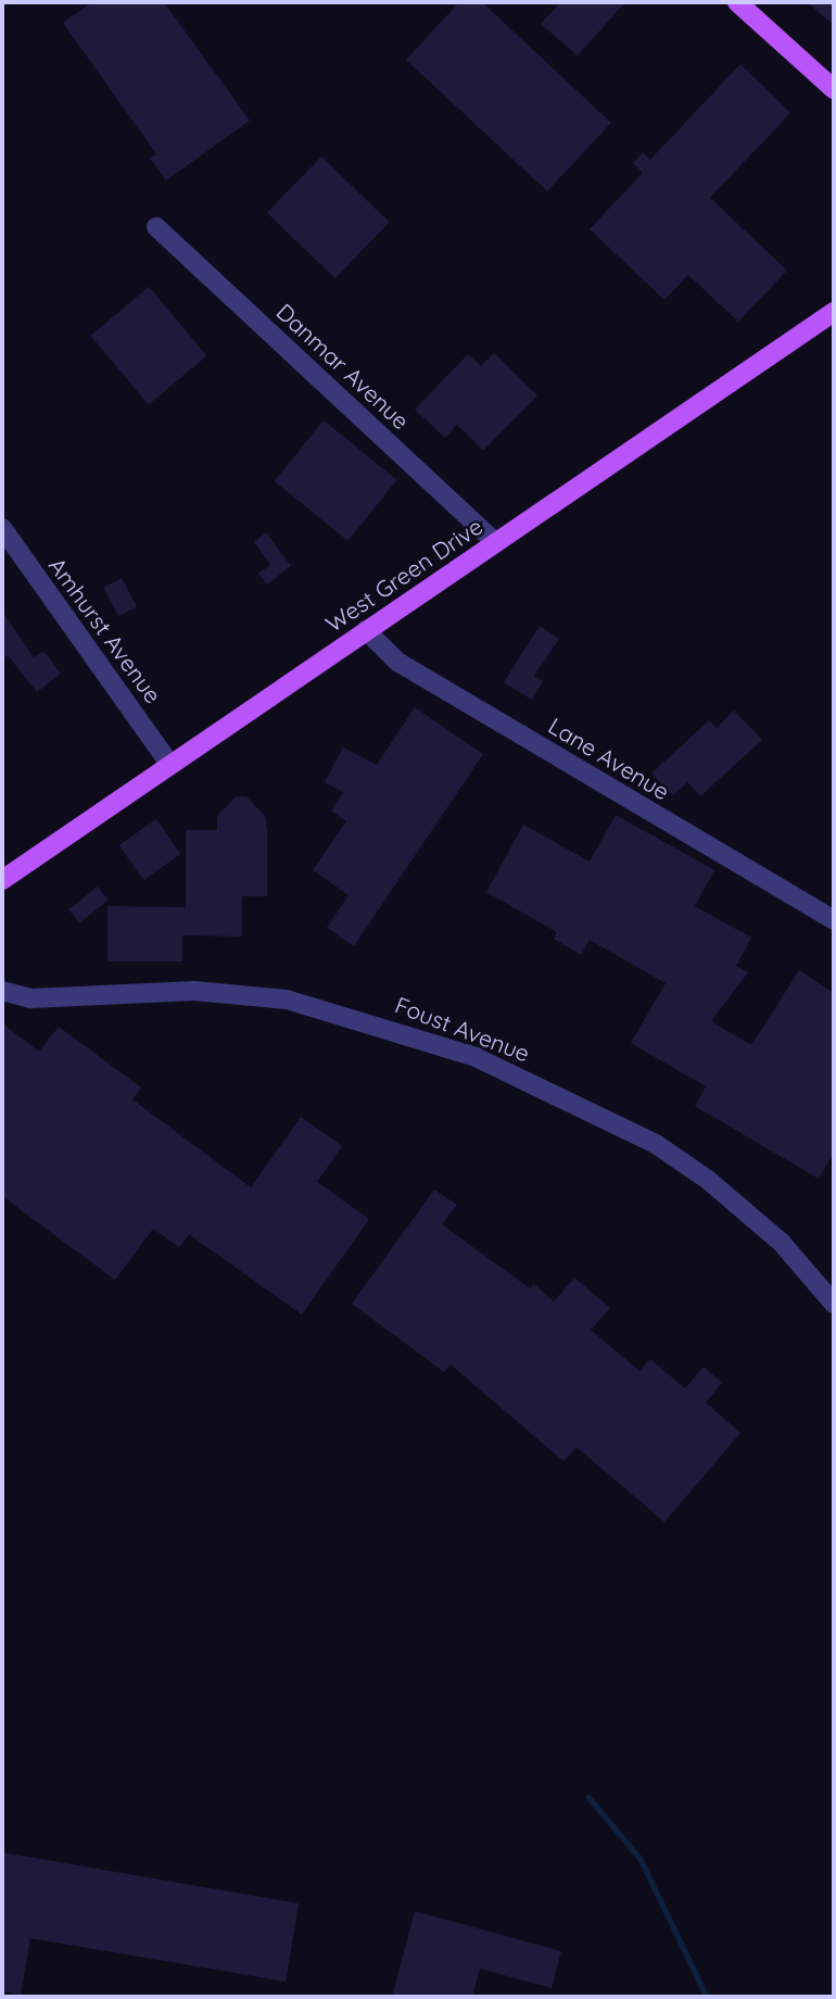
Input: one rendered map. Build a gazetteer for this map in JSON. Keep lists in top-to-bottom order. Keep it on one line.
{"streets":{"main road":["West Green Drive"],"street":["Danmar Avenue","Amhurst Avenue","Lane Avenue","Foust Avenue"]},"crossings":[["Danmar Avenue","West Green Drive"],["West Green Drive","Amhurst Avenue"],["West Green Drive","Lane Avenue"]]}
